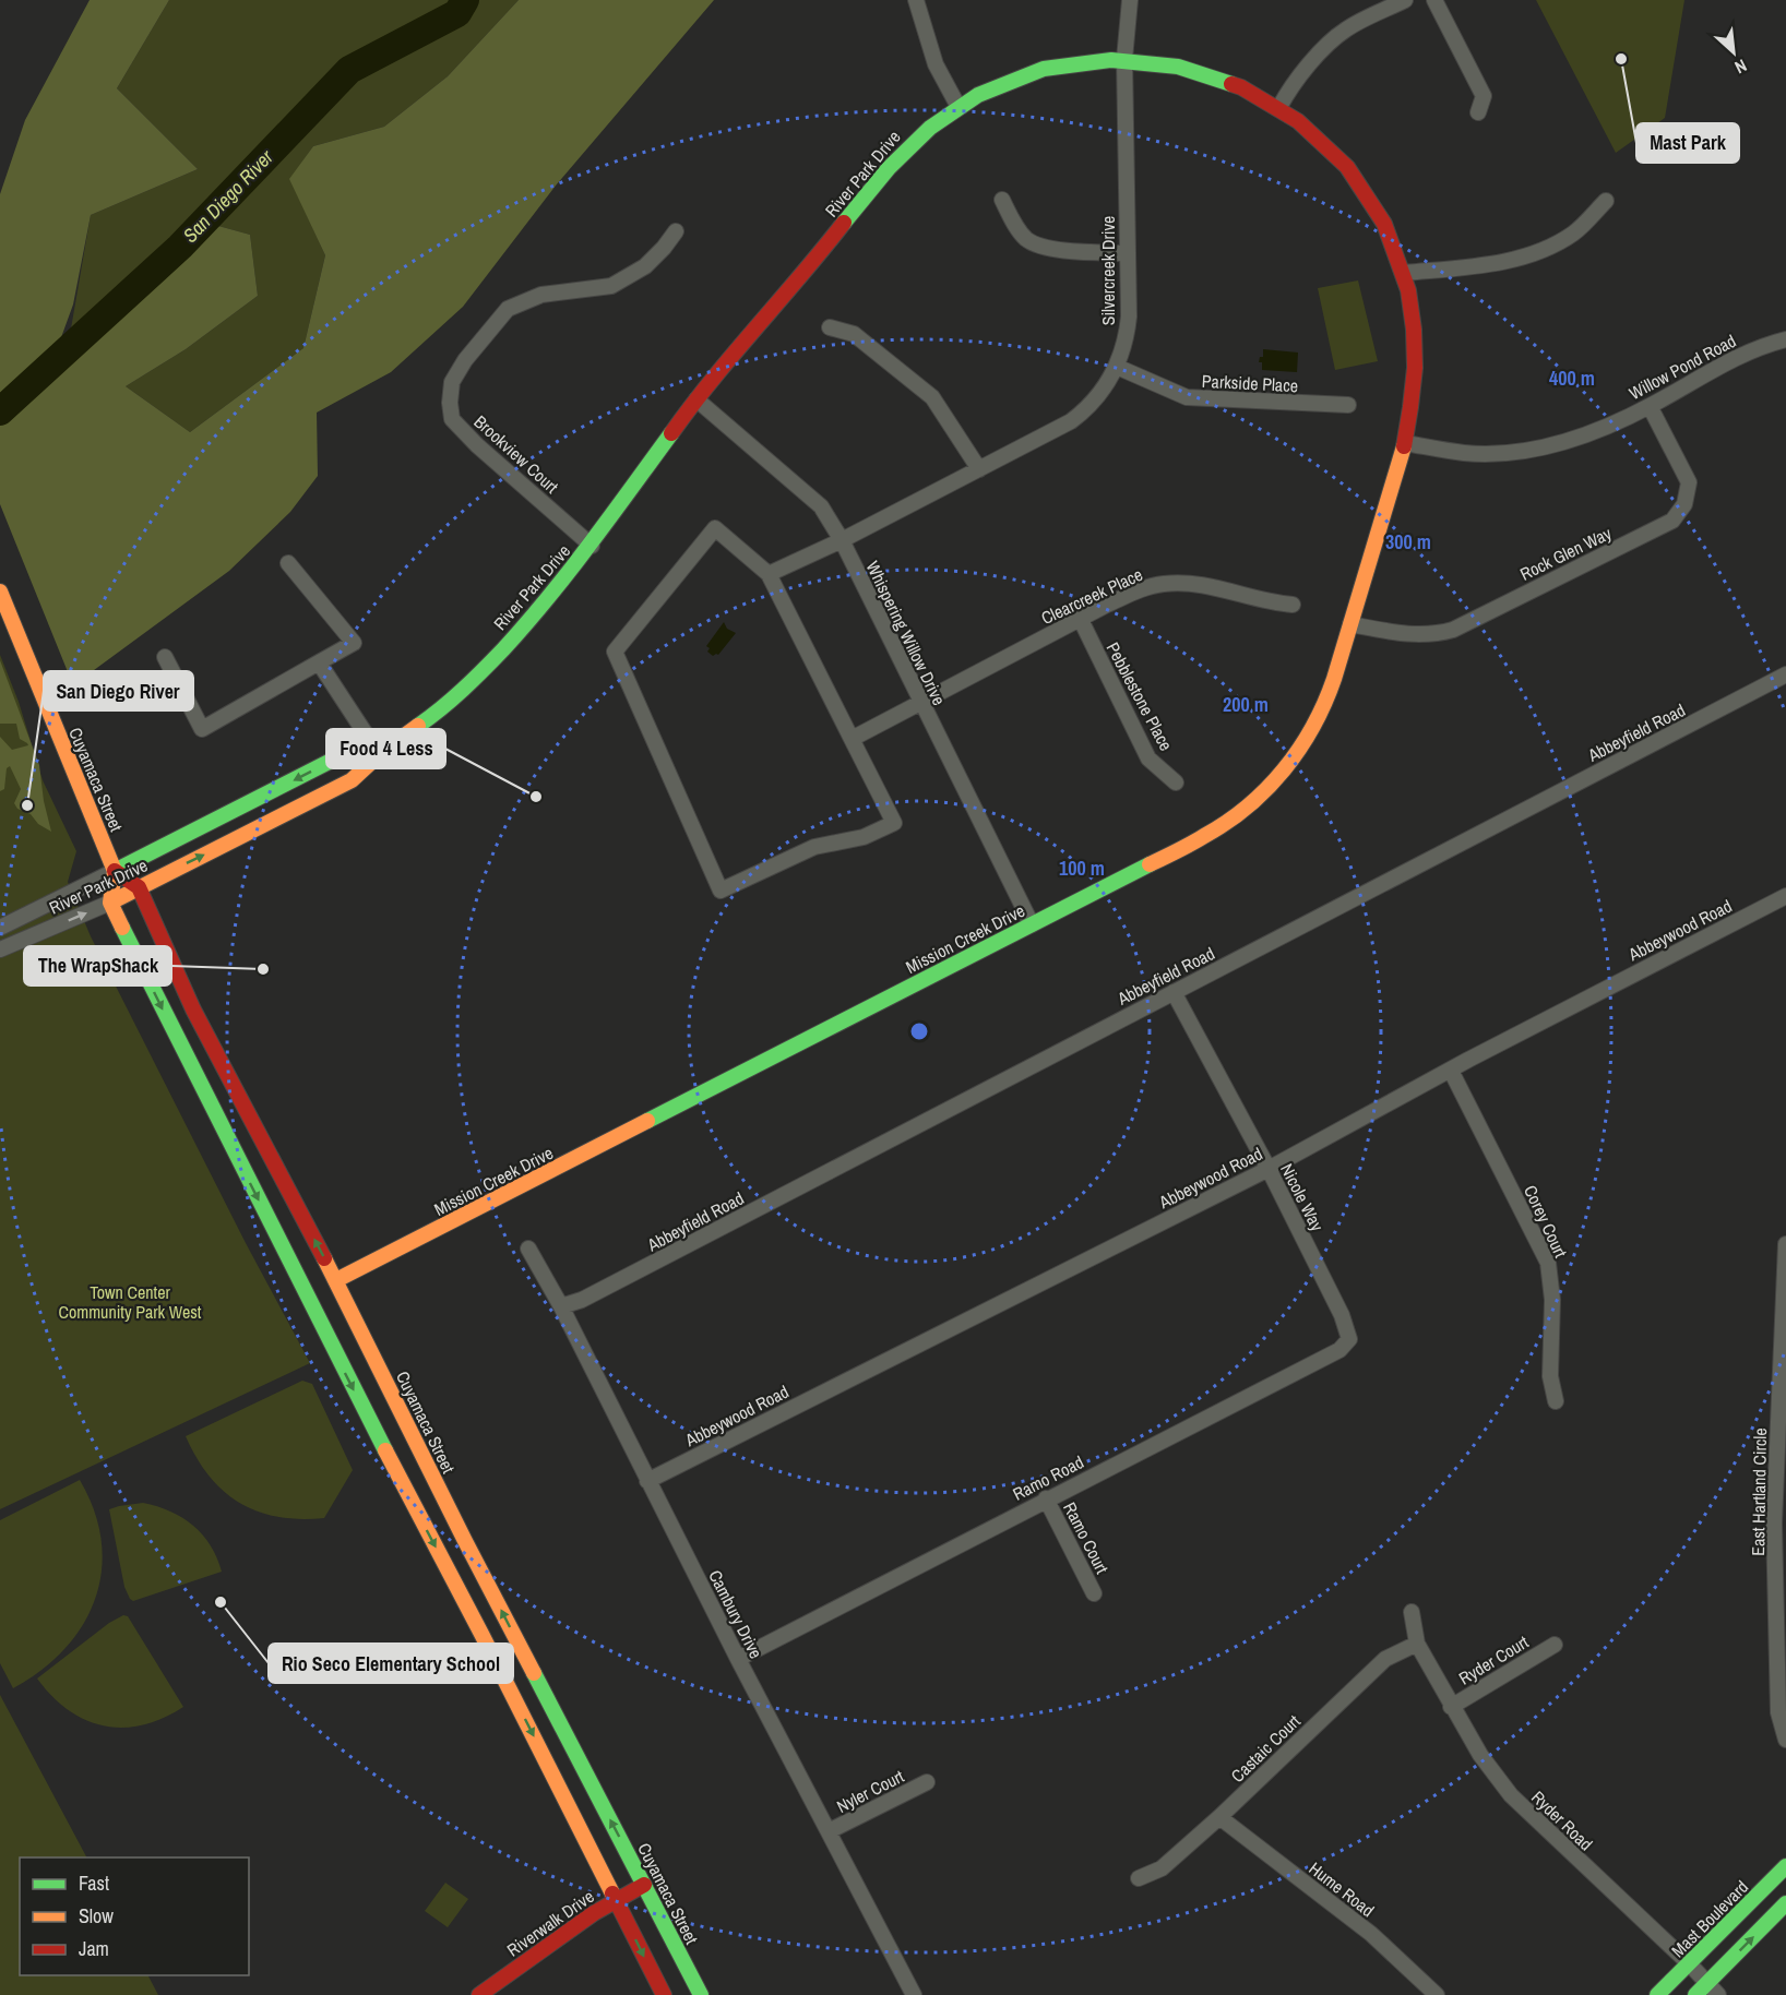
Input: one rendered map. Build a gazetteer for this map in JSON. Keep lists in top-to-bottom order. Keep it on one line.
{"streets":{"street":["River Park Drive","Silvercreek Drive","Willow Pond Road","Parkside Place","Brookview Court","Rock Glen Way","Clearcreek Place","Whispering Willow Drive","Pebblestone Place","Abbeyfield Road","Cuyamaca Street","Abbeywood Road","Mission Creek Drive","Nicole Way","Corey Court","Ramo Road","East Hartland Circle","Ramo Court","Cambury Drive","Ryder Court","Castaic Court","Nyler Court","Ryder Road","Hume Road","Mast Boulevard","Riverwalk Drive"]},"crossings":[["River Park Drive","Silvercreek Drive"],["River Park Drive","Willow Pond Road"],["River Park Drive","Brookview Court"],["River Park Drive","Whispering Willow Drive"],["River Park Drive","Cuyamaca Street"],["River Park Drive","Mission Creek Drive"],["Silvercreek Drive","Parkside Place"],["Silvercreek Drive","Whispering Willow Drive"],["Willow Pond Road","Rock Glen Way"],["Willow Pond Road","Mission Creek Drive"],["Rock Glen Way","Mission Creek Drive"],["Clearcreek Place","Whispering Willow Drive"],["Clearcreek Place","Pebblestone Place"],["Whispering Willow Drive","Mission Creek Drive"],["Abbeyfield Road","Nicole Way"],["Abbeyfield Road","Cambury Drive"],["Cuyamaca Street","Mission Creek Drive"],["Cuyamaca Street","Riverwalk Drive"],["Abbeywood Road","Nicole Way"],["Abbeywood Road","Corey Court"],["Abbeywood Road","Cambury Drive"],["Nicole Way","Ramo Road"],["Ramo Road","Ramo Court"],["Ramo Road","Cambury Drive"],["Cambury Drive","Nyler Court"],["Ryder Court","Ryder Road"],["Castaic Court","Ryder Road"],["Castaic Court","Hume Road"],["Ryder Road","Mast Boulevard"]],"water":["San Diego River"],"parks":["Town Center Community Park West"],"places":["Mast Park","Food 4 Less","San Diego River","The WrapShack","Rio Seco Elementary School"],"legend":["Fast","Slow","Jam"],"north":"bottom right","rings":["400 m","300 m","200 m","100 m"]}
